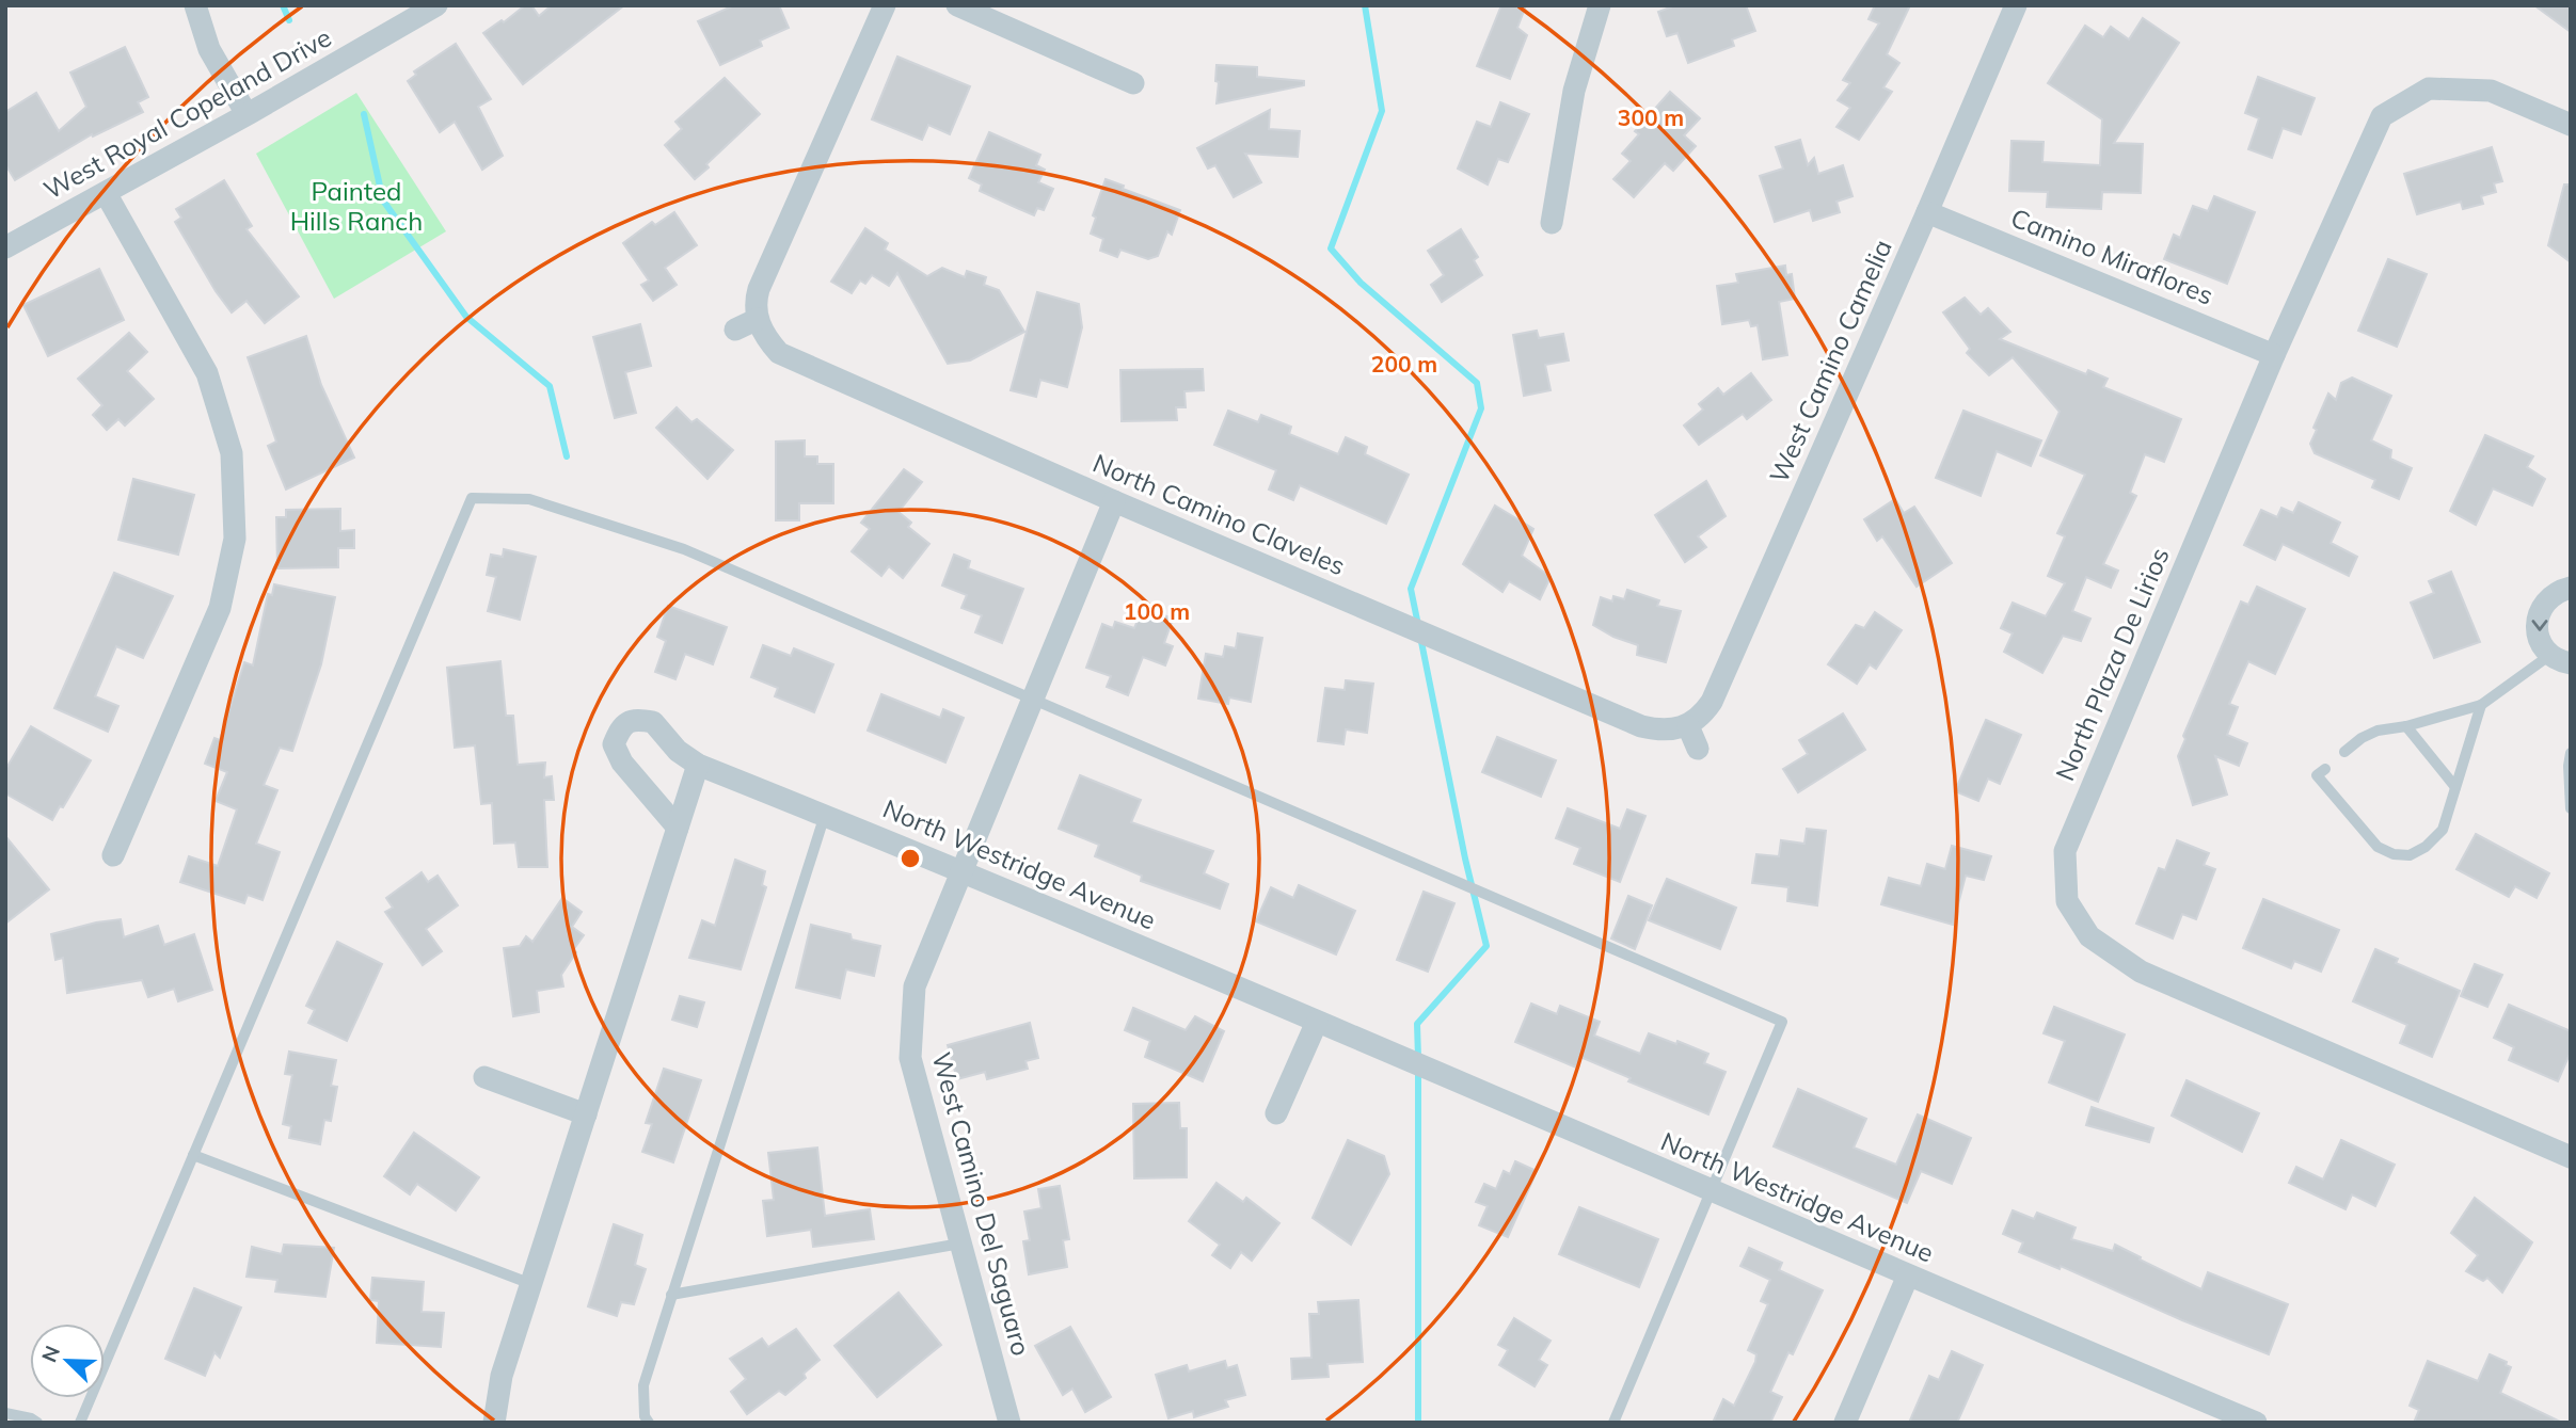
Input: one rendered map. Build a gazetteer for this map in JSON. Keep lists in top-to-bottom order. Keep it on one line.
{"streets":{"street":["West Royal Copeland Drive","Camino Miraflores","West Camino Camelia","North Camino Claveles","North Plaza De Lirios","North Westridge Avenue","West Camino Del Saguaro"]},"crossings":[["Camino Miraflores","West Camino Camelia"],["Camino Miraflores","North Plaza De Lirios"],["West Camino Camelia","North Camino Claveles"],["North Camino Claveles","West Camino Del Saguaro"],["North Westridge Avenue","West Camino Del Saguaro"]],"parks":["Painted Hills Ranch"],"north":"top left","rings":["300 m","200 m","100 m"]}
